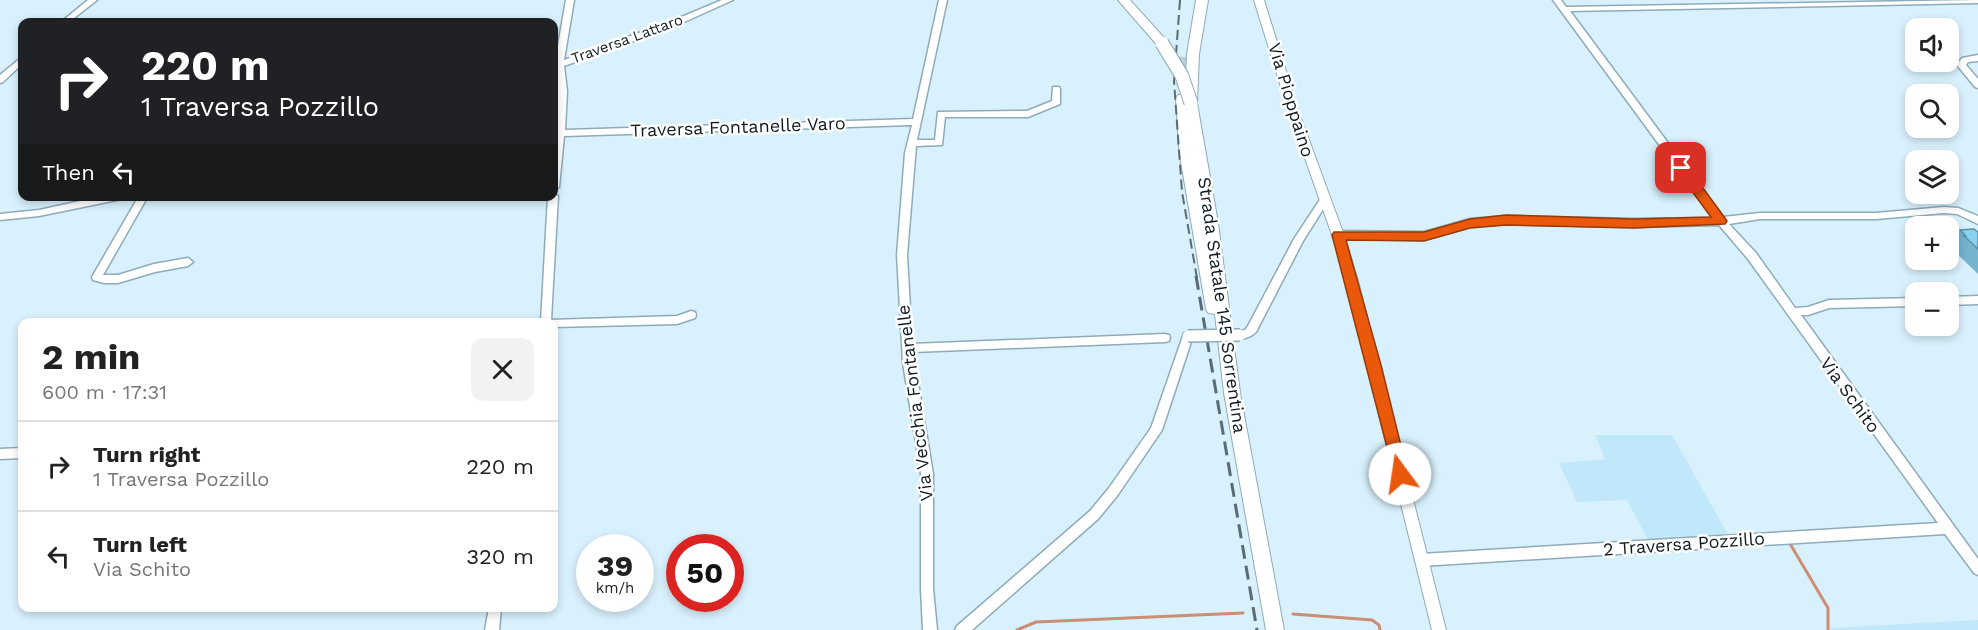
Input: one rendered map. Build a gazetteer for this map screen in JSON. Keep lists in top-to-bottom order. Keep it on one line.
{"streets":{"highway":["Strada Statale 145 Sorrentina"],"main road":["Via Pioppaino"],"street":["Traversa Lattaro","Traversa Fontanelle Varo","Via Schito","Via Vecchia Fontanelle","2 Traversa Pozzillo"]},"crossings":[["Via Pioppaino","2 Traversa Pozzillo"],["Traversa Fontanelle Varo","Via Vecchia Fontanelle"],["Via Schito","2 Traversa Pozzillo"]],"page":{"map_buttons":["+","−"],"turn":["220 m","1 Traversa Pozzillo"],"then":"Then","heading":["2 min","600 m · 17:31"],"list":[{"name":"Turn right","note":"1 Traversa Pozzillo","value":"220 m"},{"name":"Turn left","note":"Via Schito","value":"320 m"}],"speed":"39 km/h","limit":"50"}}
